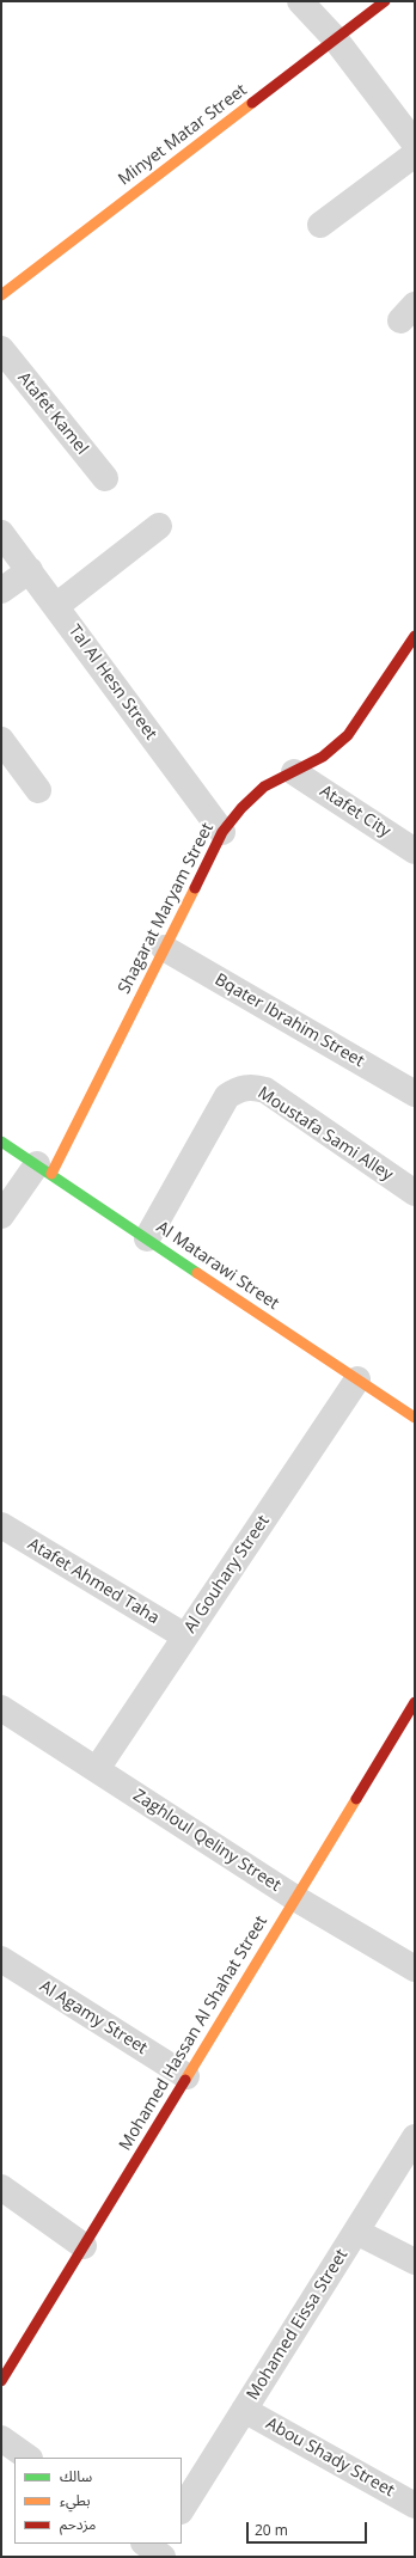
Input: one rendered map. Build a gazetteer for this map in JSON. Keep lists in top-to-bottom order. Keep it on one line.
{"streets":{"street":["Minyet Matar Street","Atafet Kamel","Tal Al Hesn Street","Atafet City","Shagarat Maryam Street","Bqater Ibrahim Street","Moustafa Sami Alley","Al Matarawi Street","Al Gouhary Street","Atafet Ahmed Taha","Zaghloul Qeliny Street","Al Agamy Street","Mohamed Hassan Al Shahat Street","Mohamed Eissa Street","Abou Shady Street"]},"crossings":[["Tal Al Hesn Street","Shagarat Maryam Street"],["Atafet City","Shagarat Maryam Street"],["Shagarat Maryam Street","Bqater Ibrahim Street"],["Shagarat Maryam Street","Al Matarawi Street"],["Moustafa Sami Alley","Al Matarawi Street"],["Al Matarawi Street","Al Gouhary Street"],["Al Gouhary Street","Atafet Ahmed Taha"],["Al Gouhary Street","Zaghloul Qeliny Street"],["Zaghloul Qeliny Street","Mohamed Hassan Al Shahat Street"],["Al Agamy Street","Mohamed Hassan Al Shahat Street"],["Mohamed Eissa Street","Abou Shady Street"]],"legend":["سالك","بطيء","مزدحم"],"scale_bar":"20 m"}
